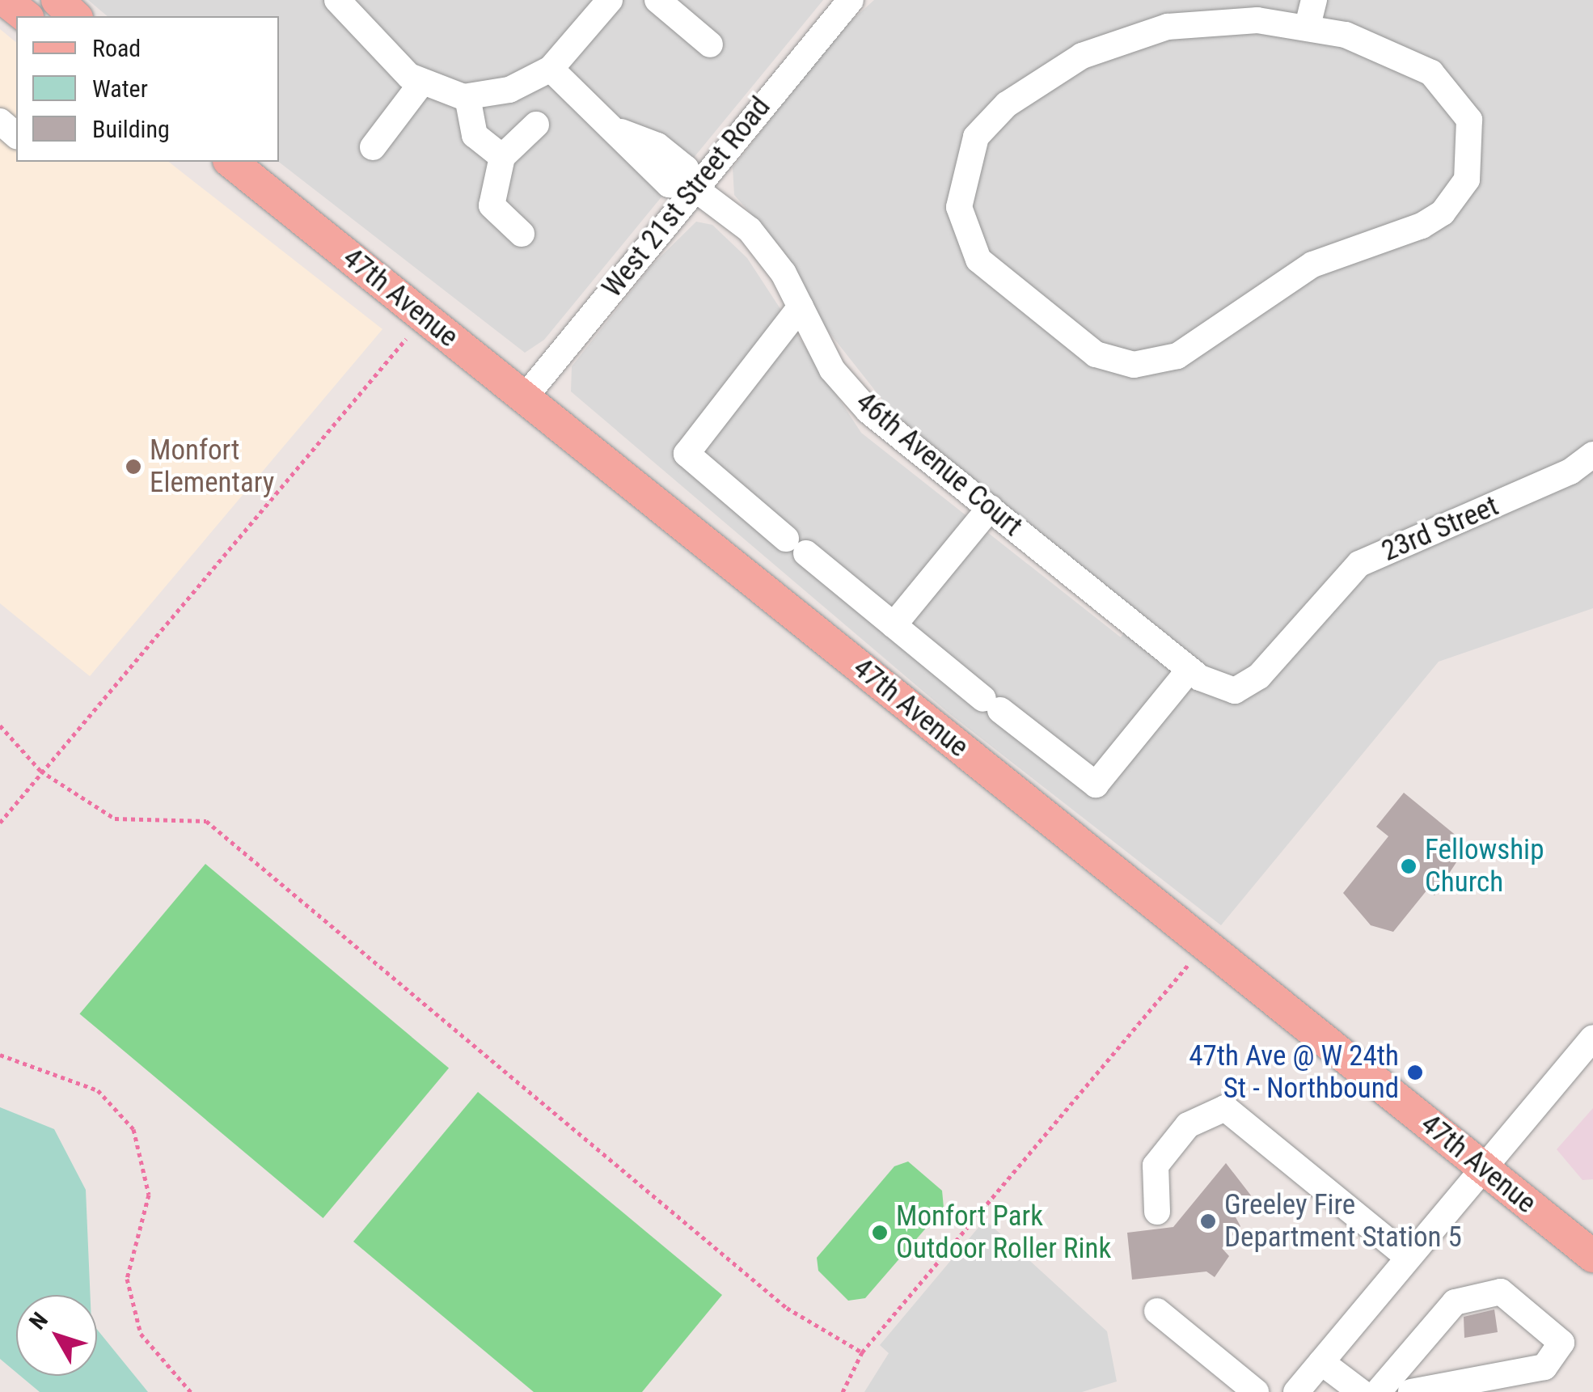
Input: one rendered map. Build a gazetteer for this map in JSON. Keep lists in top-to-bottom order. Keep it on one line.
{"streets":{"main road":["47th Avenue"],"street":["West 21st Street Road","46th Avenue Court","23rd Street"]},"crossings":[["West 21st Street Road","47th Avenue"],["West 21st Street Road","46th Avenue Court"],["46th Avenue Court","23rd Street"]],"places":["Monfort Elementary","Fellowship Church","47th Ave @ W 24th St - Northbound","Greeley Fire Department Station 5","Monfort Park Outdoor Roller Rink"],"legend":["Road","Water","Building"],"north":"top left"}
